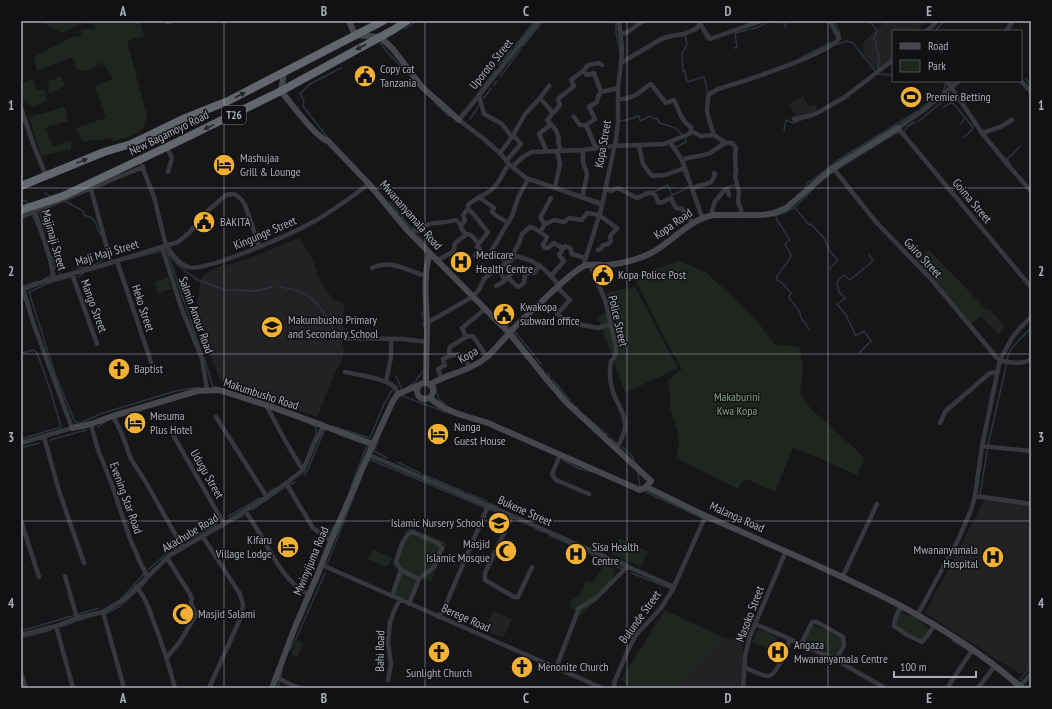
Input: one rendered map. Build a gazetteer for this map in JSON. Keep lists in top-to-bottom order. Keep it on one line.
{"streets":{"highway":["T26","New Bagamoyo Road"],"street":["Uporoto Street","Kopa Street","Goima Street","Mwananyamala Road","Kopa Road","Kingunge Street","Majimaji Street","Maji Maji Street","Gairo Street","Mango Street","Heko Street","Salmin Amour Road","Police Street","Kopa","Makumbusho Road","Udugu Street","Evening Star Road","Bukene Street","Malanga Road","Akachube Road","Mwinyijuma Road","Masoko Street","Bulunde Street","Berege Road","Bahi Road"]},"crossings":[["New Bagamoyo Road","Mwananyamala Road"],["New Bagamoyo Road","Majimaji Street"],["New Bagamoyo Road","Salmin Amour Road"],["Kopa Street","Kopa Road"],["Goima Street","Kopa Road"],["Mwananyamala Road","Kingunge Street"],["Mwananyamala Road","Police Street"],["Mwananyamala Road","Kopa"],["Mwananyamala Road","Malanga Road"],["Kopa Road","Gairo Street"],["Kopa Road","Police Street"],["Kingunge Street","Maji Maji Street"],["Kingunge Street","Salmin Amour Road"],["Majimaji Street","Maji Maji Street"],["Maji Maji Street","Mango Street"],["Maji Maji Street","Heko Street"],["Maji Maji Street","Salmin Amour Road"],["Salmin Amour Road","Makumbusho Road"],["Kopa","Malanga Road"],["Makumbusho Road","Evening Star Road"],["Makumbusho Road","Akachube Road"],["Makumbusho Road","Mwinyijuma Road"],["Udugu Street","Akachube Road"],["Evening Star Road","Akachube Road"],["Bukene Street","Mwinyijuma Road"],["Bukene Street","Bulunde Street"],["Malanga Road","Masoko Street"],["Malanga Road","Bulunde Street"],["Mwinyijuma Road","Berege Road"],["Berege Road","Bahi Road"]],"parks":["Makaburini Kwa Kopa"],"places":{"public building":["Copy cat Tanzania","BAKITA","Kopa Police Post","Kwakopa subward office"],"sports":["Premier Betting"],"hotel":["Mashujaa Grill & Lounge","Mesuma Plus Hotel","Nanga Guest House","Kifaru Village Lodge"],"hospital":["Medicare Health Centre","Sisa Health Centre","Mwananyamala Hospital","Angaza Mwananyamala Centre"],"school or university":["Makumbusho Primary and Secondary School","Islamic Nursery School"],"church":["Baptist","Sunlight Church","Menonite Church"],"mosque":["Masjid Islamic Mosque","Masjid Salami"]},"legend":["Road","Park"],"scale_bar":"100 m","grid":{"columns":["A","B","C","D","E"],"rows":["1","2","3","4"]}}
